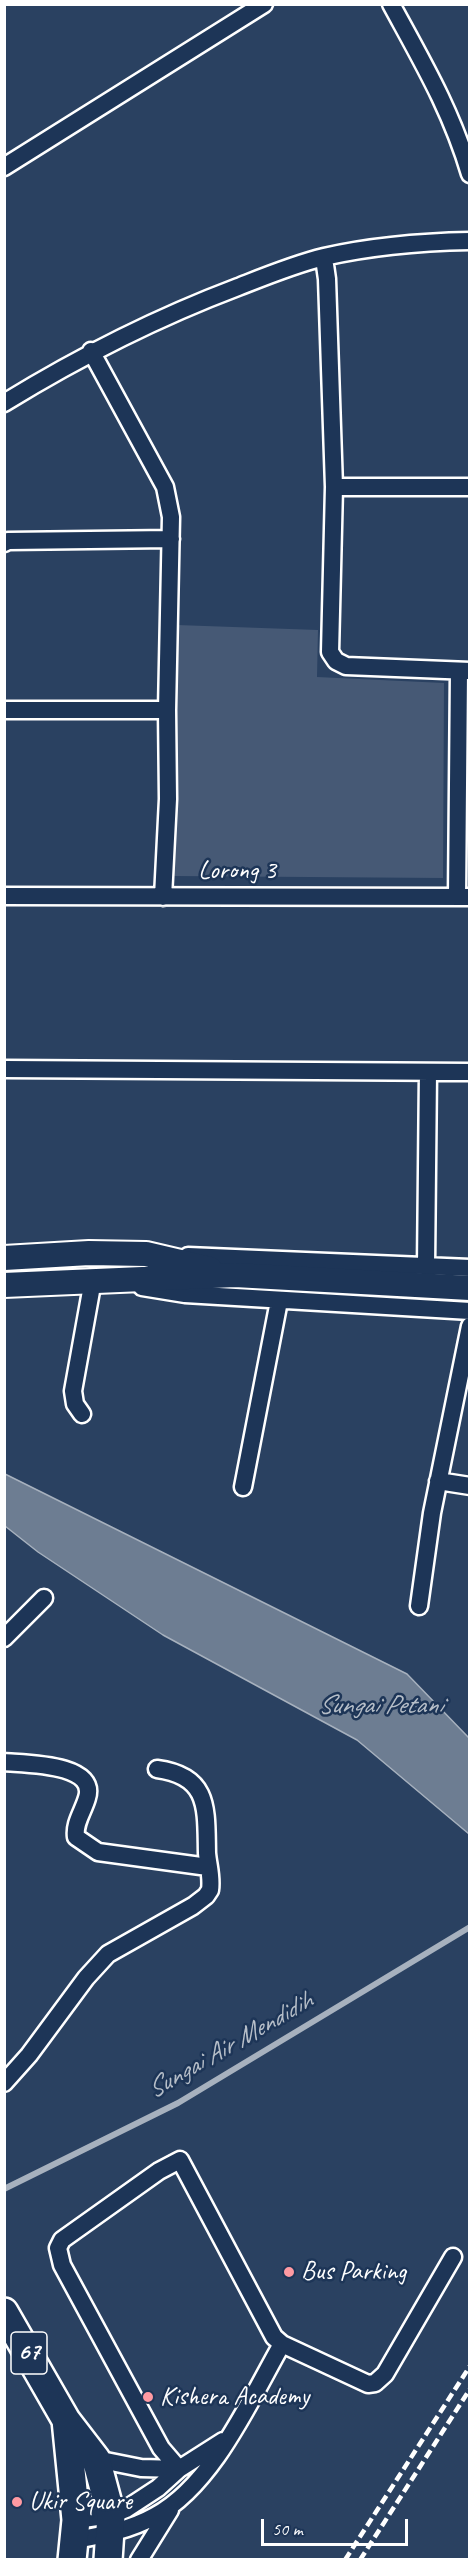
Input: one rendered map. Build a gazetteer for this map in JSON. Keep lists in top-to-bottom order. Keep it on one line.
{"streets":{"main road":["67"],"street":["Lorong 3"]},"water":["Sungai Petani","Sungai Air Mendidih"],"places":["Bus Parking","Kishera Academy","Ukir Square"],"scale_bar":"50 m"}
